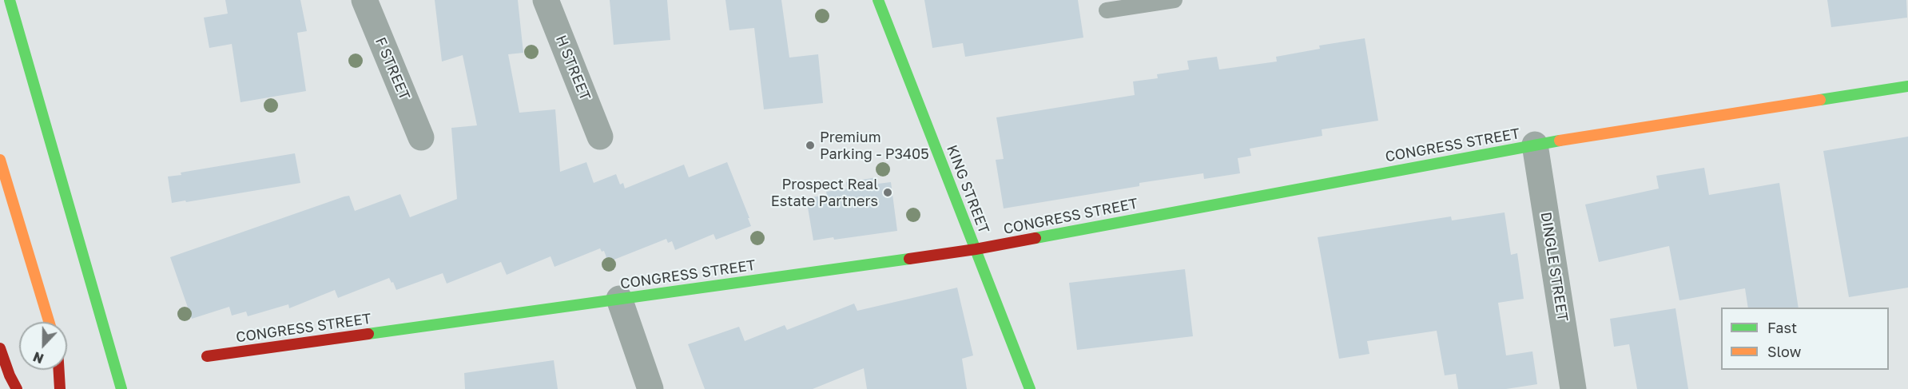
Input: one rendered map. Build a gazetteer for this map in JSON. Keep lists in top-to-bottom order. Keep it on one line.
{"streets":{"main road":["CONGRESS STREET","KING STREET"],"street":["H STREET","F STREET","DINGLE STREET"]},"crossings":[["CONGRESS STREET","KING STREET"],["CONGRESS STREET","DINGLE STREET"]],"places":["Premium Parking - P3405","Prospect Real Estate Partners"],"legend":["Fast","Slow"],"north":"bottom"}
